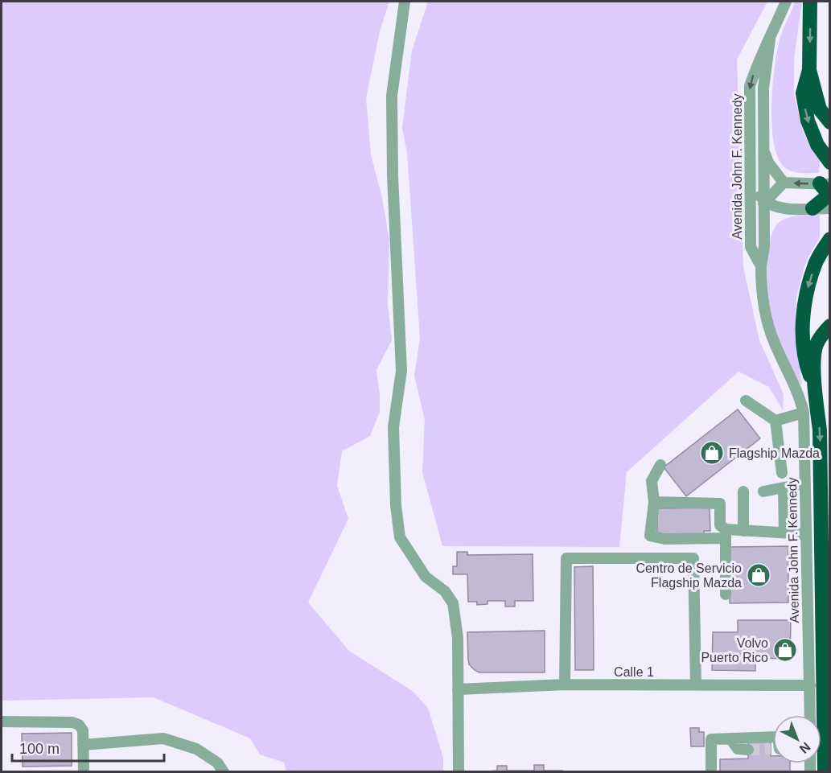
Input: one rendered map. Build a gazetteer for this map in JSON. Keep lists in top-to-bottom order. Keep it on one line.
{"streets":{"street":["Avenida John F. Kennedy","Calle 1"]},"crossings":[["Avenida John F. Kennedy","Calle 1"]],"places":{"shop":["Flagship Mazda","Centro de Servicio Flagship Mazda","Volvo Puerto Rico"]},"scale_bar":"100 m","north":"bottom right"}
